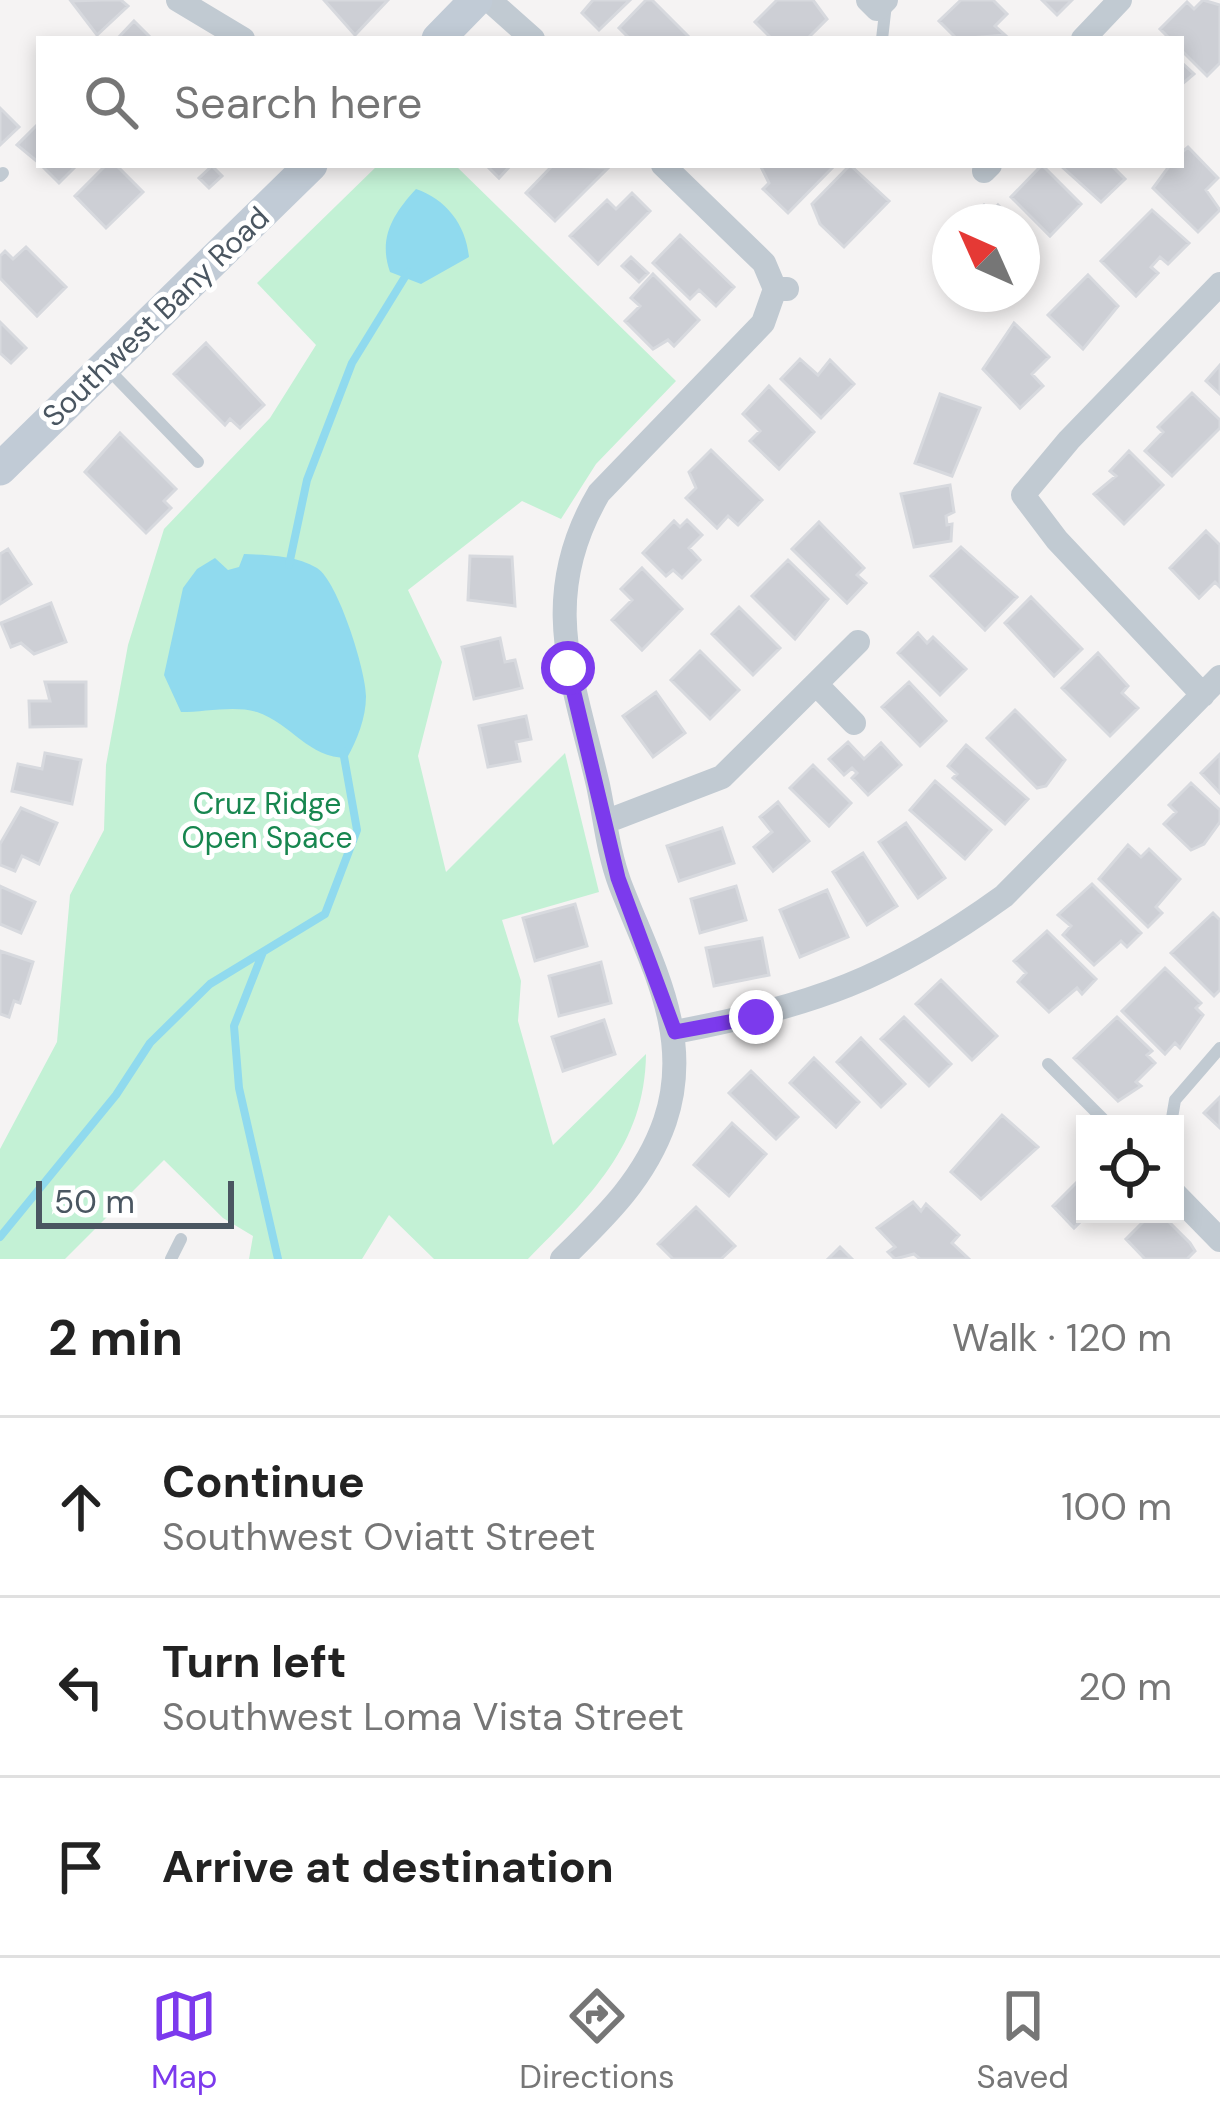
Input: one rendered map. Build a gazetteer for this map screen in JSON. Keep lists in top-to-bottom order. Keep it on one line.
{"streets":{"street":["Southwest Bany Road"]},"parks":["Cruz Ridge Open Space"],"scale_bar":"50 m","north":"top left","page":{"search":"Search here","scale":"50 m","heading":["2 min","Walk · 120 m"],"list":[["Continue","Southwest Oviatt Street","100 m"],["Turn left","Southwest Loma Vista Street","20 m"],"Arrive at destination"],"nav":["Map","Directions","Saved"]}}
